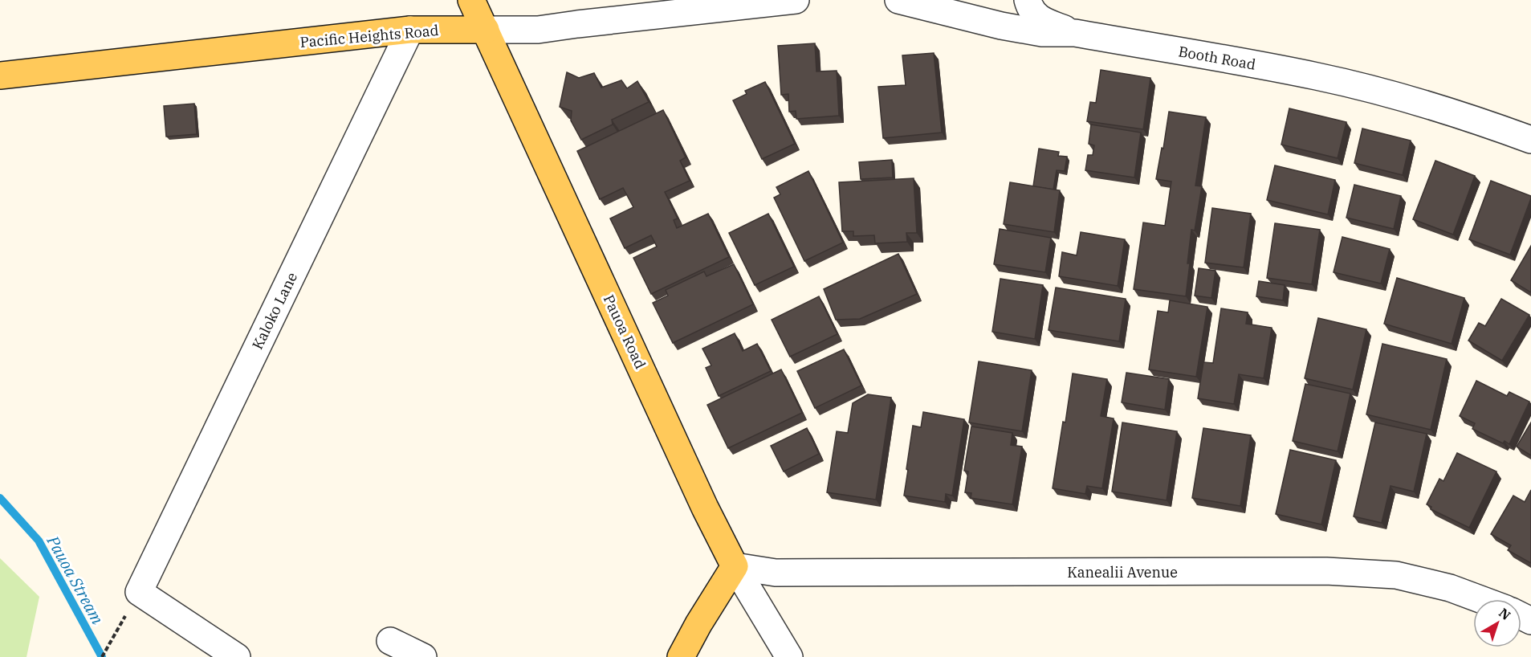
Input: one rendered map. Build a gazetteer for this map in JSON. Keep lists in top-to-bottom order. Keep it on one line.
{"streets":{"main road":["Pacific Heights Road","Pauoa Road"],"street":["Booth Road","Kaloko Lane","Kanealii Avenue"]},"crossings":[["Pacific Heights Road","Kaloko Lane"],["Pacific Heights Road","Pauoa Road"],["Pauoa Road","Kanealii Avenue"]],"water":["Pauoa Stream"],"north":"top right"}
